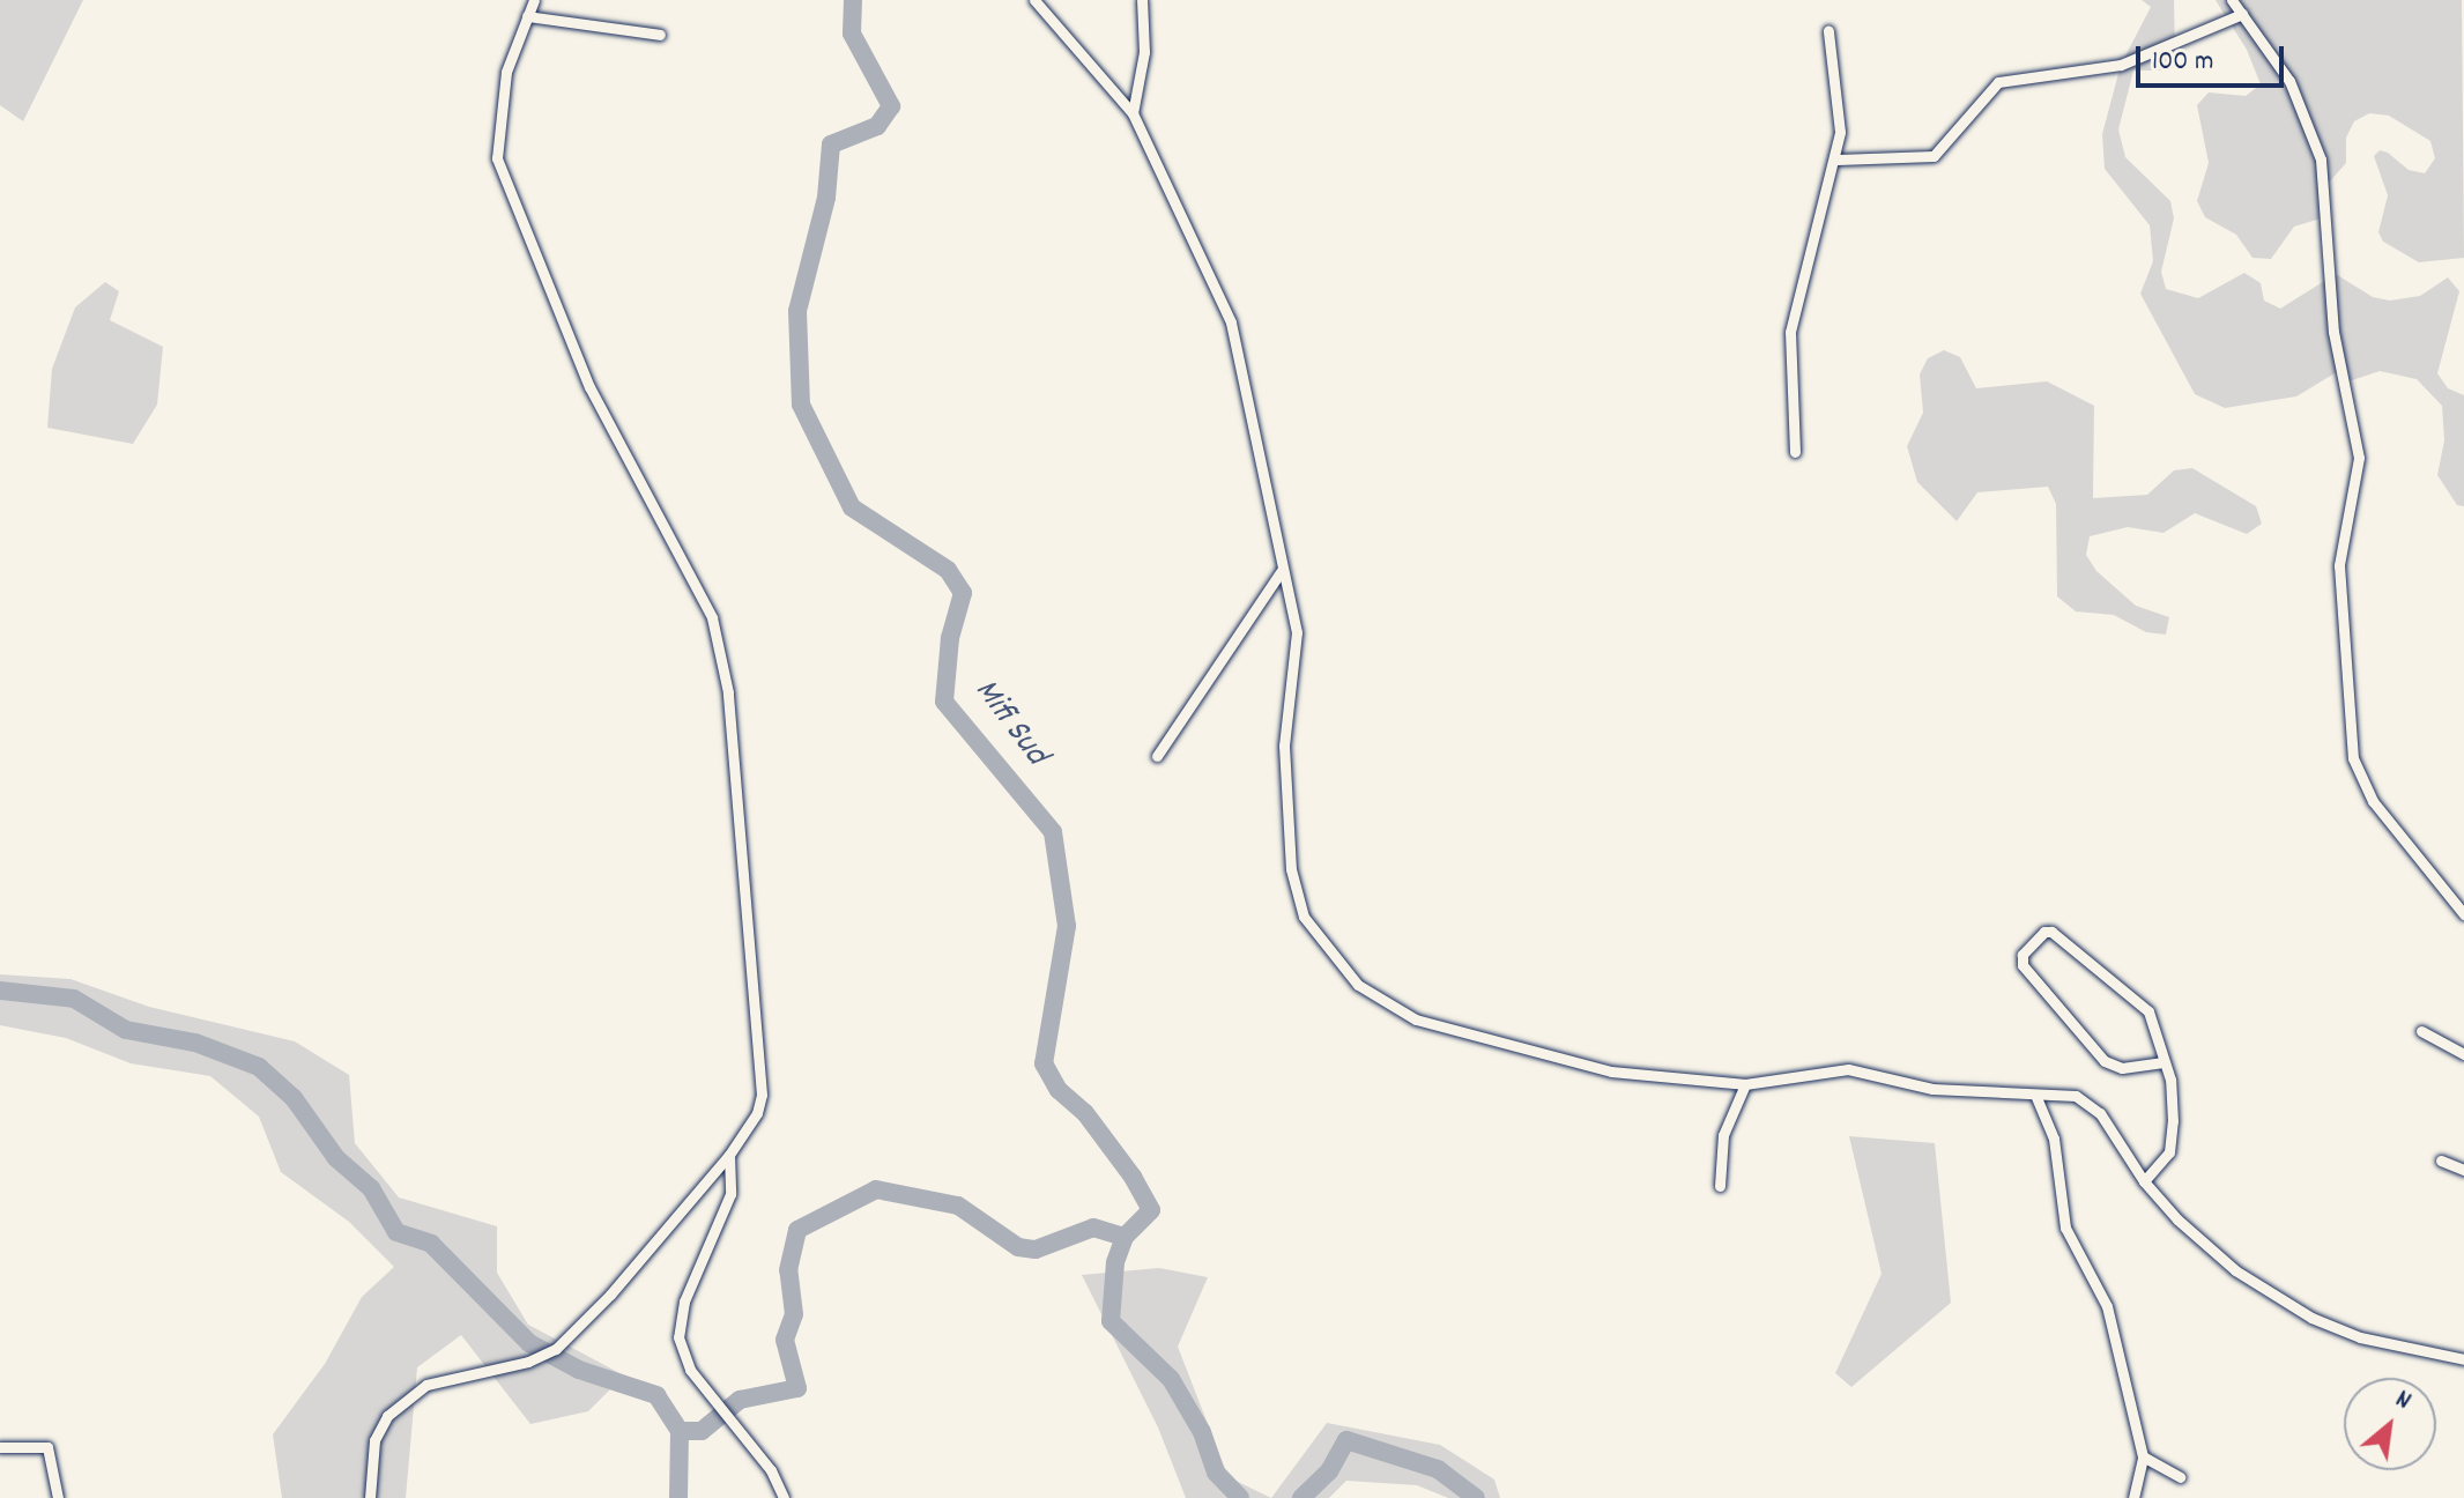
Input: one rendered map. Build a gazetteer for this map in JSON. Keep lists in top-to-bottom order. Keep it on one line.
{"water":["Mifi Sud"],"scale_bar":"100 m","north":"top right"}
